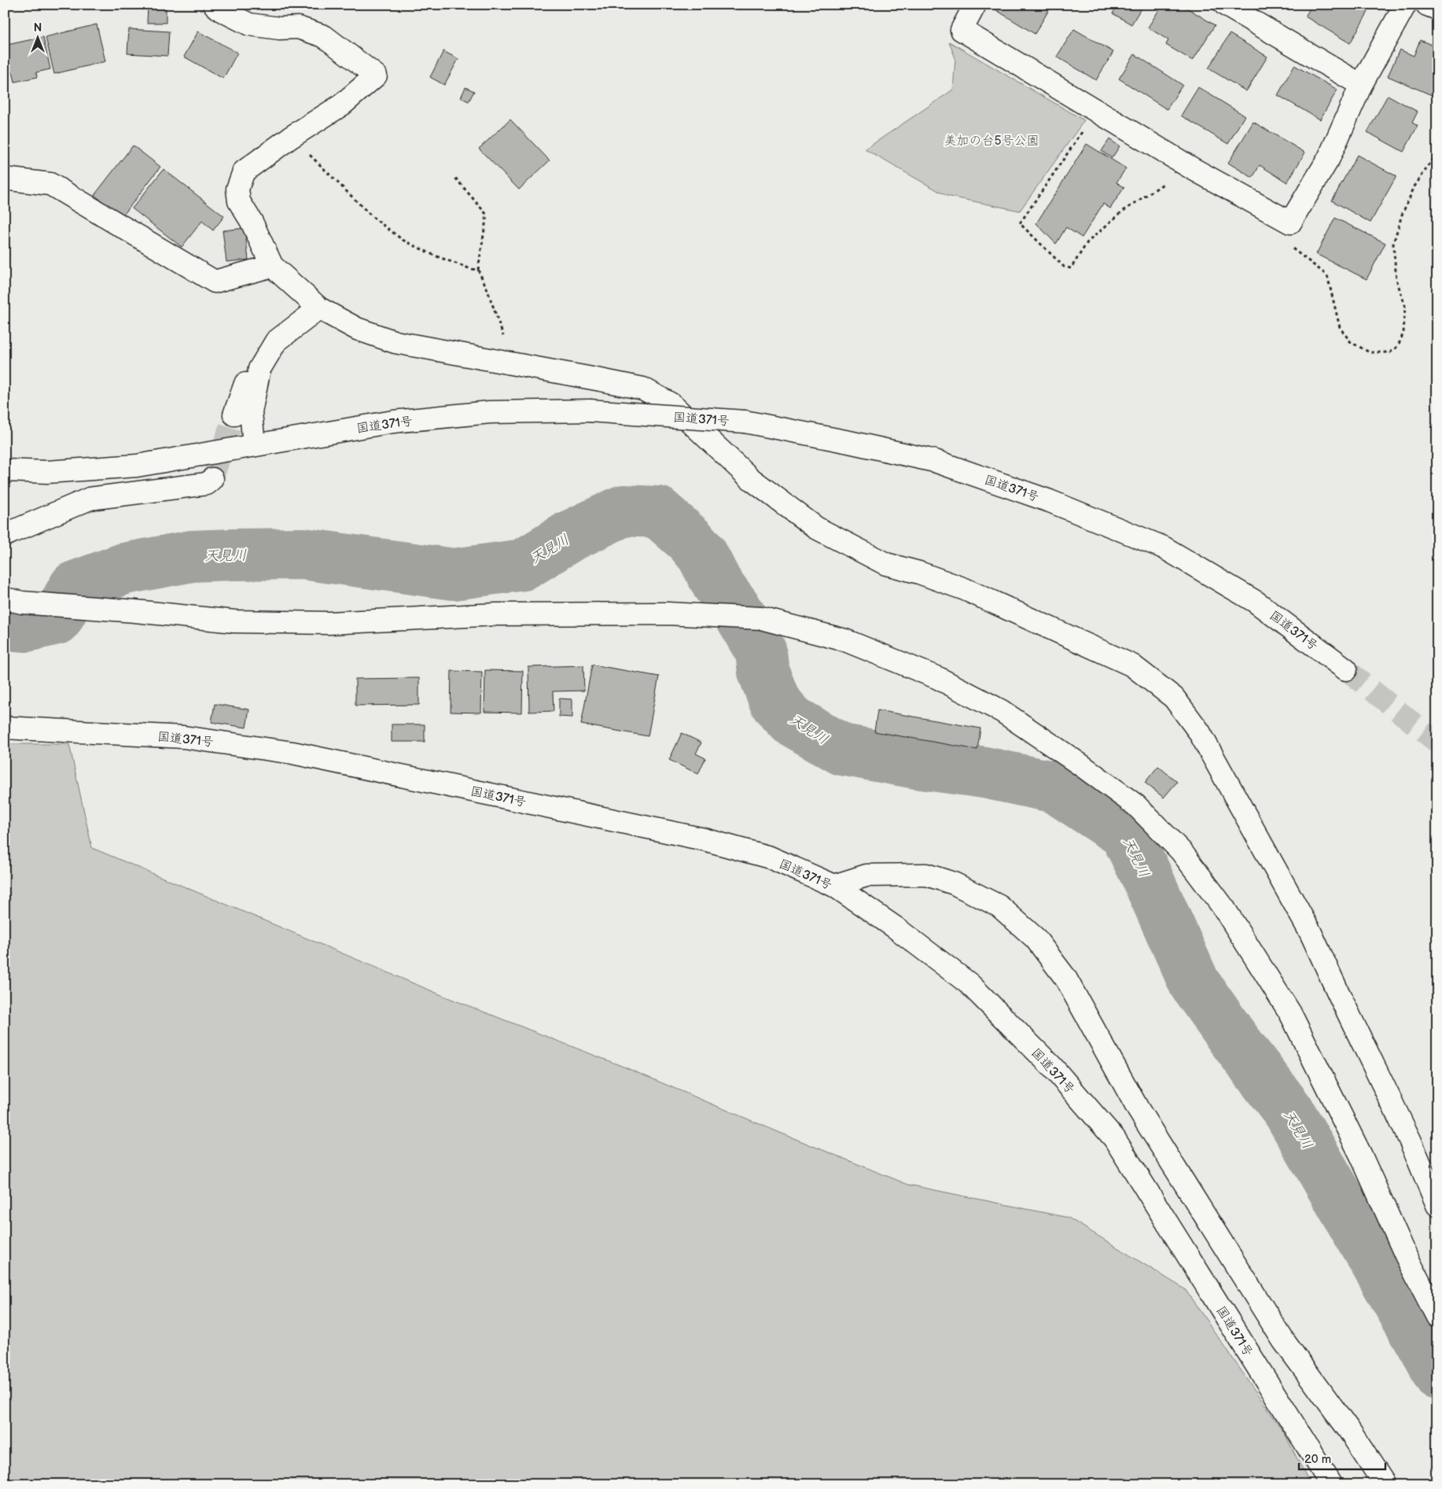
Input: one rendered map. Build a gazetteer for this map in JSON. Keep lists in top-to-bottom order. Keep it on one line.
{"streets":{"main road":["国道371号"]},"water":["天見川"],"parks":["美加の台5号公園"],"scale_bar":"20 m","north":"top"}
